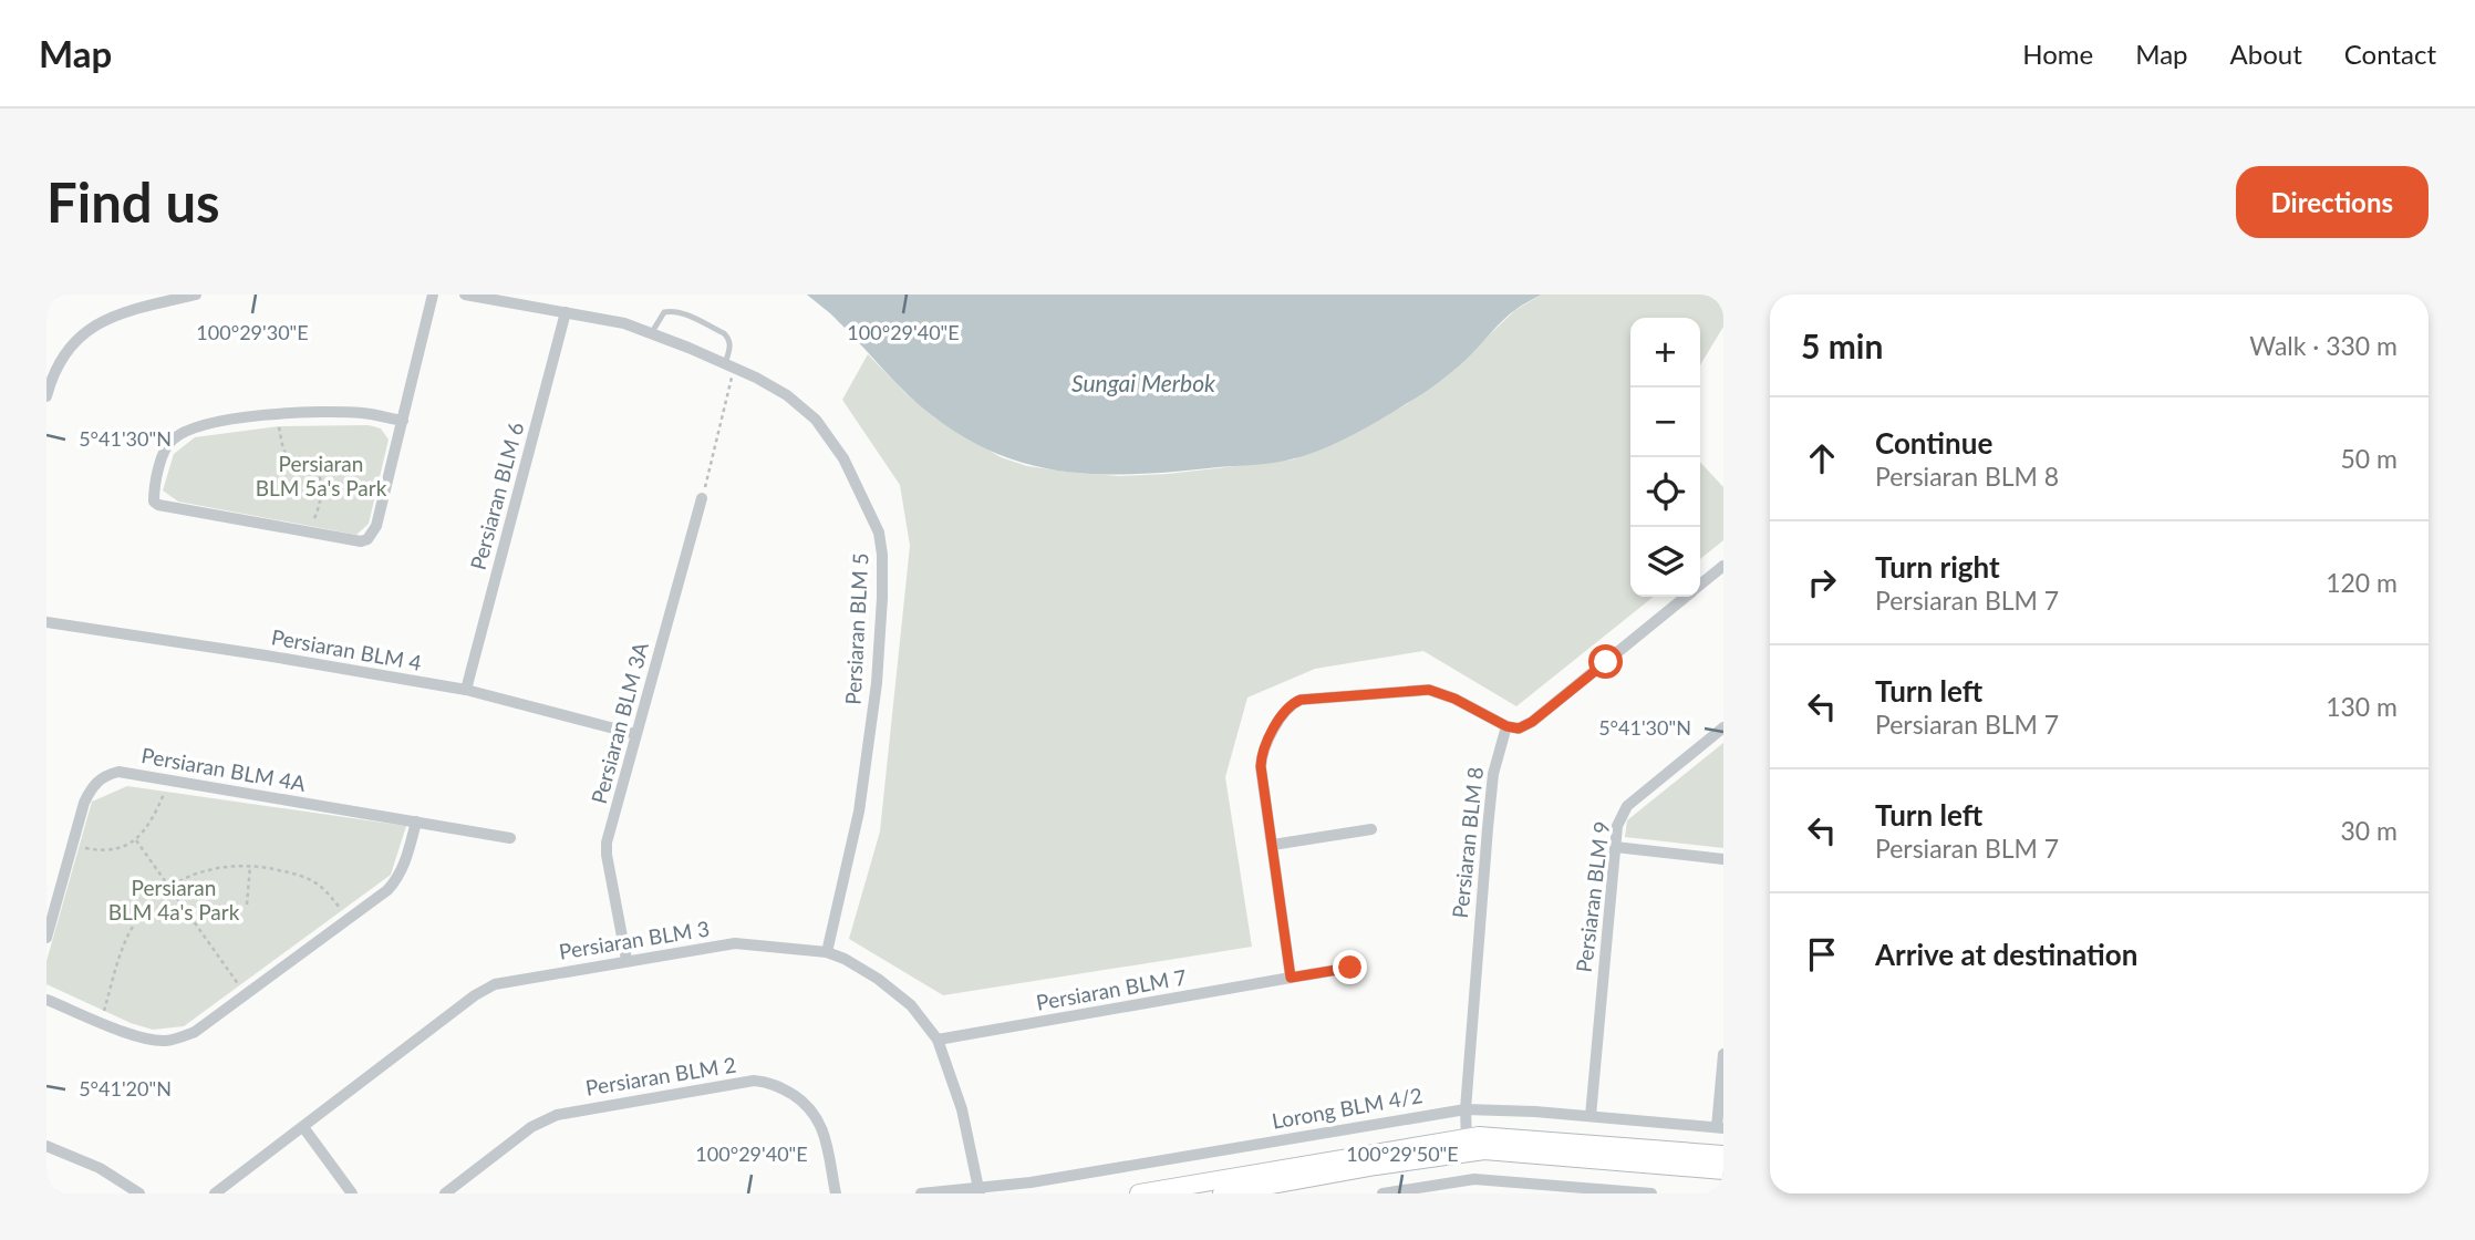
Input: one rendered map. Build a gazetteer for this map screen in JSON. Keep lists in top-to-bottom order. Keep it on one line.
{"streets":{"street":["Persiaran BLM 6","Persiaran BLM 5","Persiaran BLM 4","Persiaran BLM 3A","Persiaran BLM 4A","Persiaran BLM 8","Persiaran BLM 9","Persiaran BLM 3","Persiaran BLM 7","Persiaran BLM 2","Lorong BLM 4/2"]},"crossings":[["Persiaran BLM 6","Persiaran BLM 5"],["Persiaran BLM 6","Persiaran BLM 4"],["Persiaran BLM 5","Persiaran BLM 3"],["Persiaran BLM 4","Persiaran BLM 3A"],["Persiaran BLM 3A","Persiaran BLM 3"],["Persiaran BLM 8","Lorong BLM 4/2"],["Persiaran BLM 9","Lorong BLM 4/2"],["Persiaran BLM 3","Persiaran BLM 7"],["Persiaran BLM 3","Lorong BLM 4/2"]],"water":["Sungai Merbok"],"parks":["Persiaran BLM 5a's Park","Persiaran BLM 4a's Park"],"page":{"header":"Map","nav":["Home","Map","About","Contact"],"buttons":"Directions","title":"Find us","heading":["5 min","Walk · 330 m"],"map_buttons":["+","−"],"list":[["Continue","Persiaran BLM 8","50 m"],["Turn right","Persiaran BLM 7","120 m"],["Turn left","Persiaran BLM 7","130 m"],["Turn left","Persiaran BLM 7","30 m"],"Arrive at destination"]},"coordinates":["100°29'30\"E","100°29'40\"E","5°41'30\"N","5°41'20\"N","100°29'50\"E"]}
